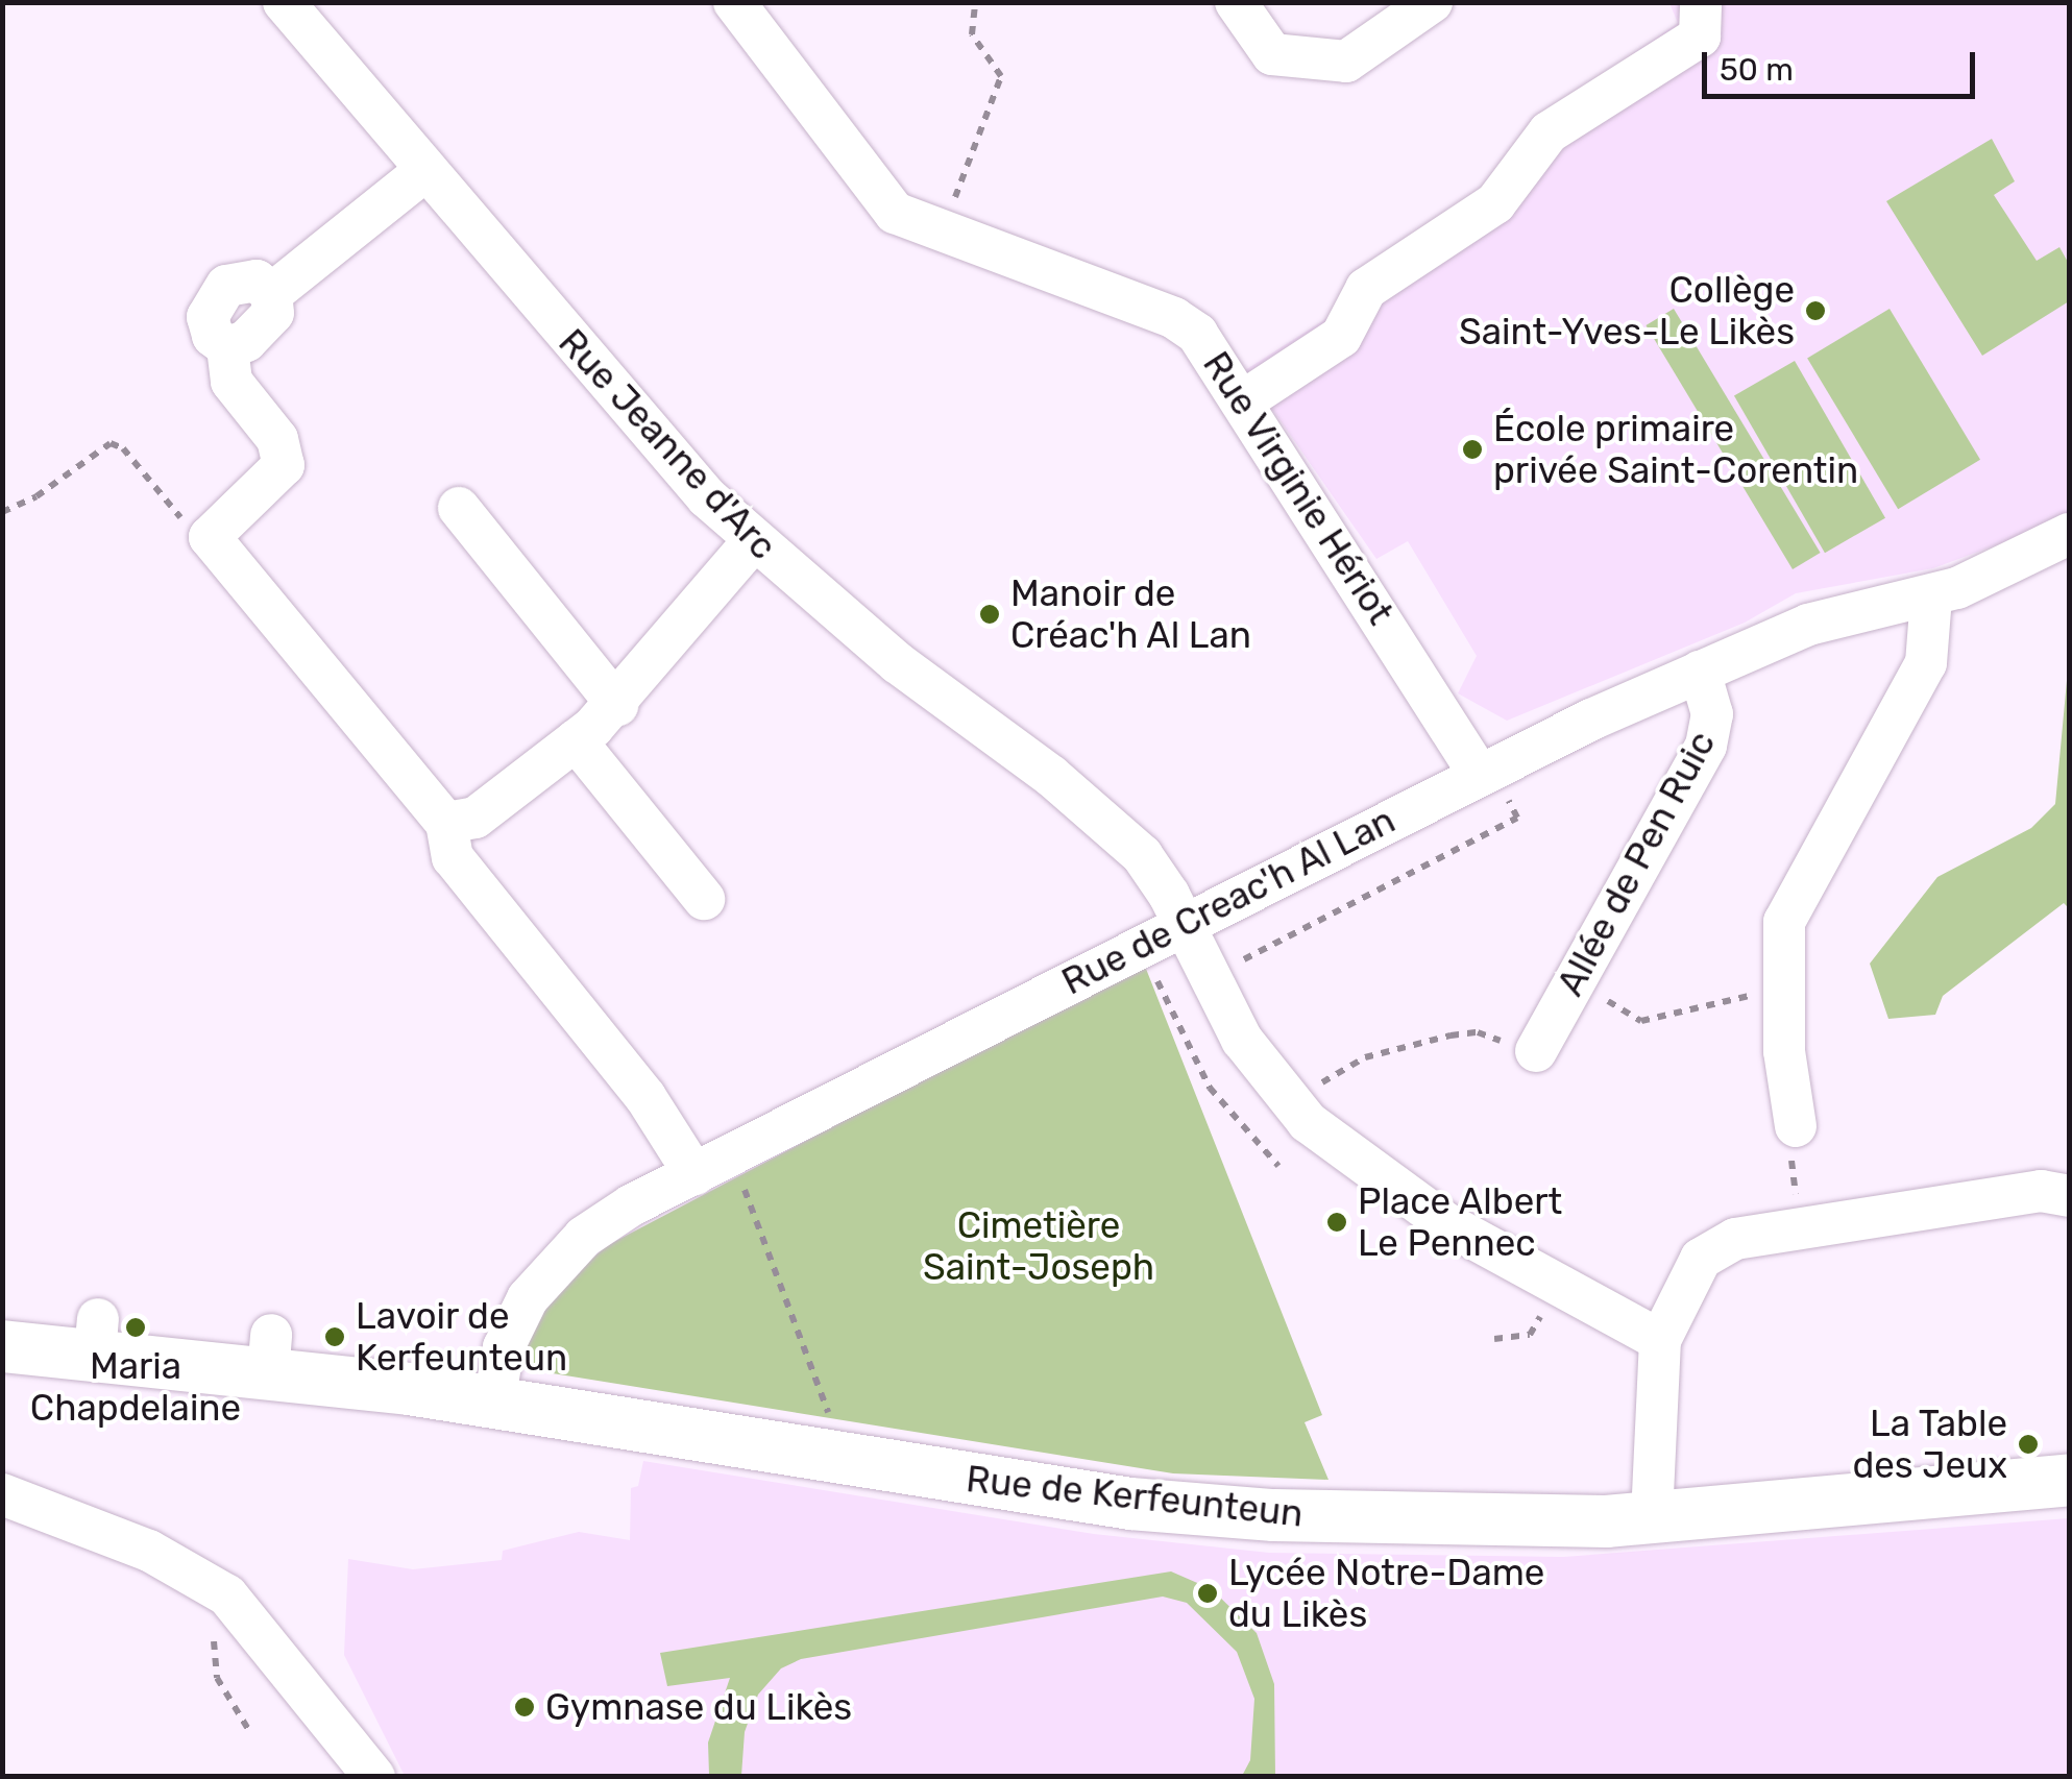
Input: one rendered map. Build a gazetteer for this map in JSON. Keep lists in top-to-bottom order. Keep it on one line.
{"streets":{"main road":["Rue de Kerfeunteun"],"street":["Rue Jeanne d'Arc","Rue Virginie Hériot","Allée de Pen Ruic","Rue de Creac'h Al Lan"]},"crossings":[["Rue Jeanne d'Arc","Rue de Creac'h Al Lan"],["Rue Virginie Hériot","Rue de Creac'h Al Lan"],["Allée de Pen Ruic","Rue de Creac'h Al Lan"],["Rue de Creac'h Al Lan","Rue de Kerfeunteun"]],"parks":["Cimetière Saint-Joseph"],"places":["Collège Saint-Yves-Le Likès","École primaire privée Saint-Corentin","Manoir de Créac'h Al Lan","Place Albert Le Pennec","Maria Chapdelaine","Lavoir de Kerfeunteun","La Table des Jeux","Lycée Notre-Dame du Likès","Gymnase du Likès"],"scale_bar":"50 m"}
